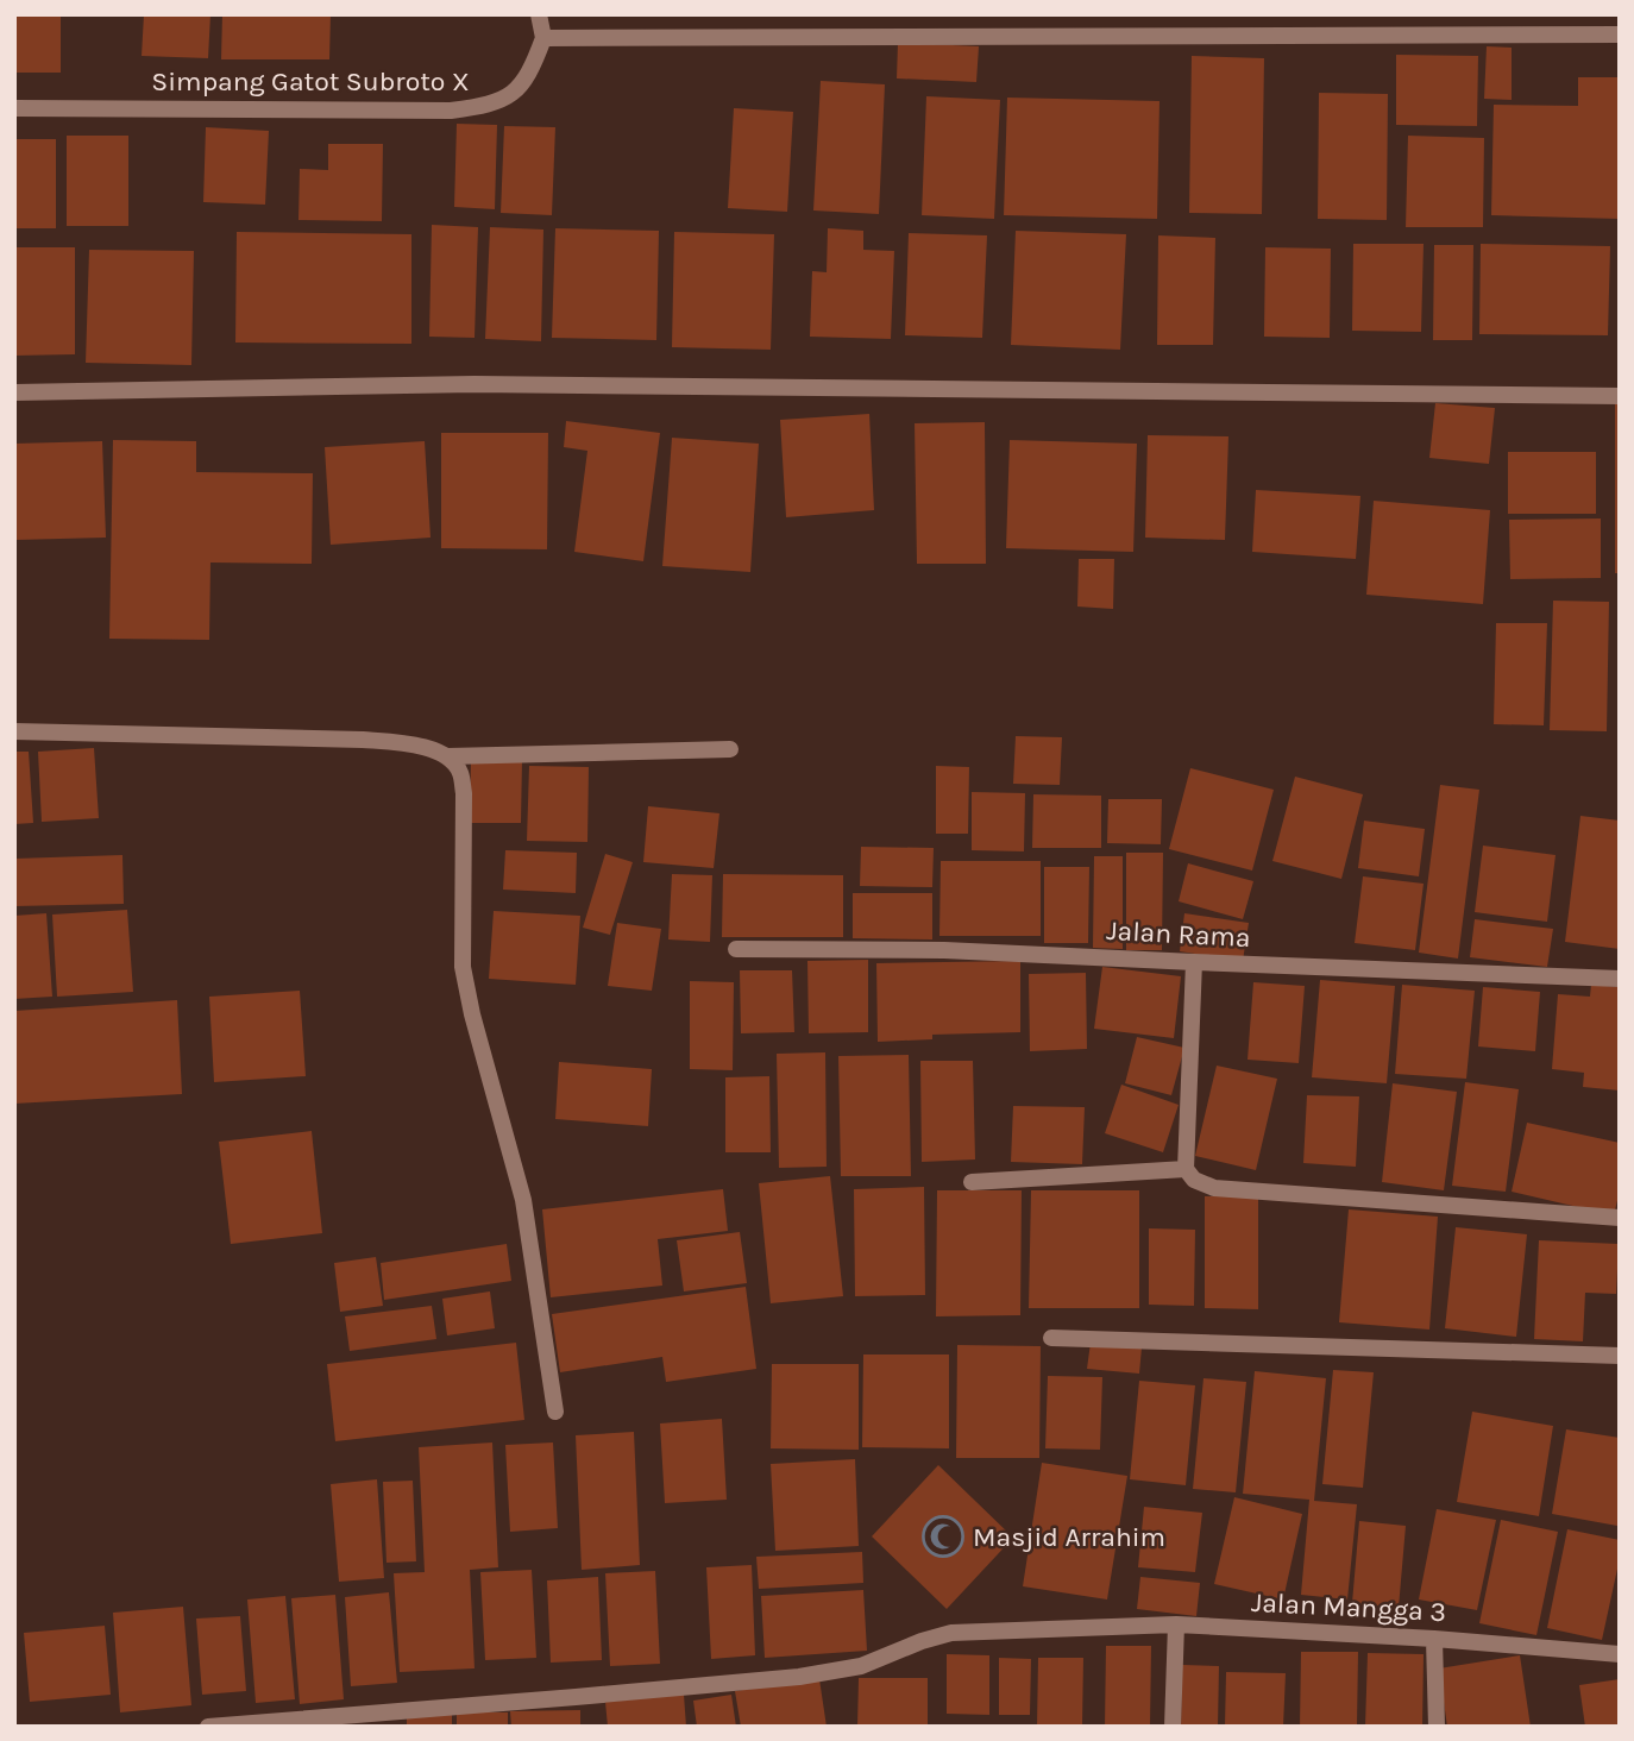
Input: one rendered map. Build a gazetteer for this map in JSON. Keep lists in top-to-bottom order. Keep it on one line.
{"streets":{"street":["Simpang Gatot Subroto X","Jalan Rama","Jalan Mangga 3"]},"places":{"mosque":["Masjid Arrahim"]}}
